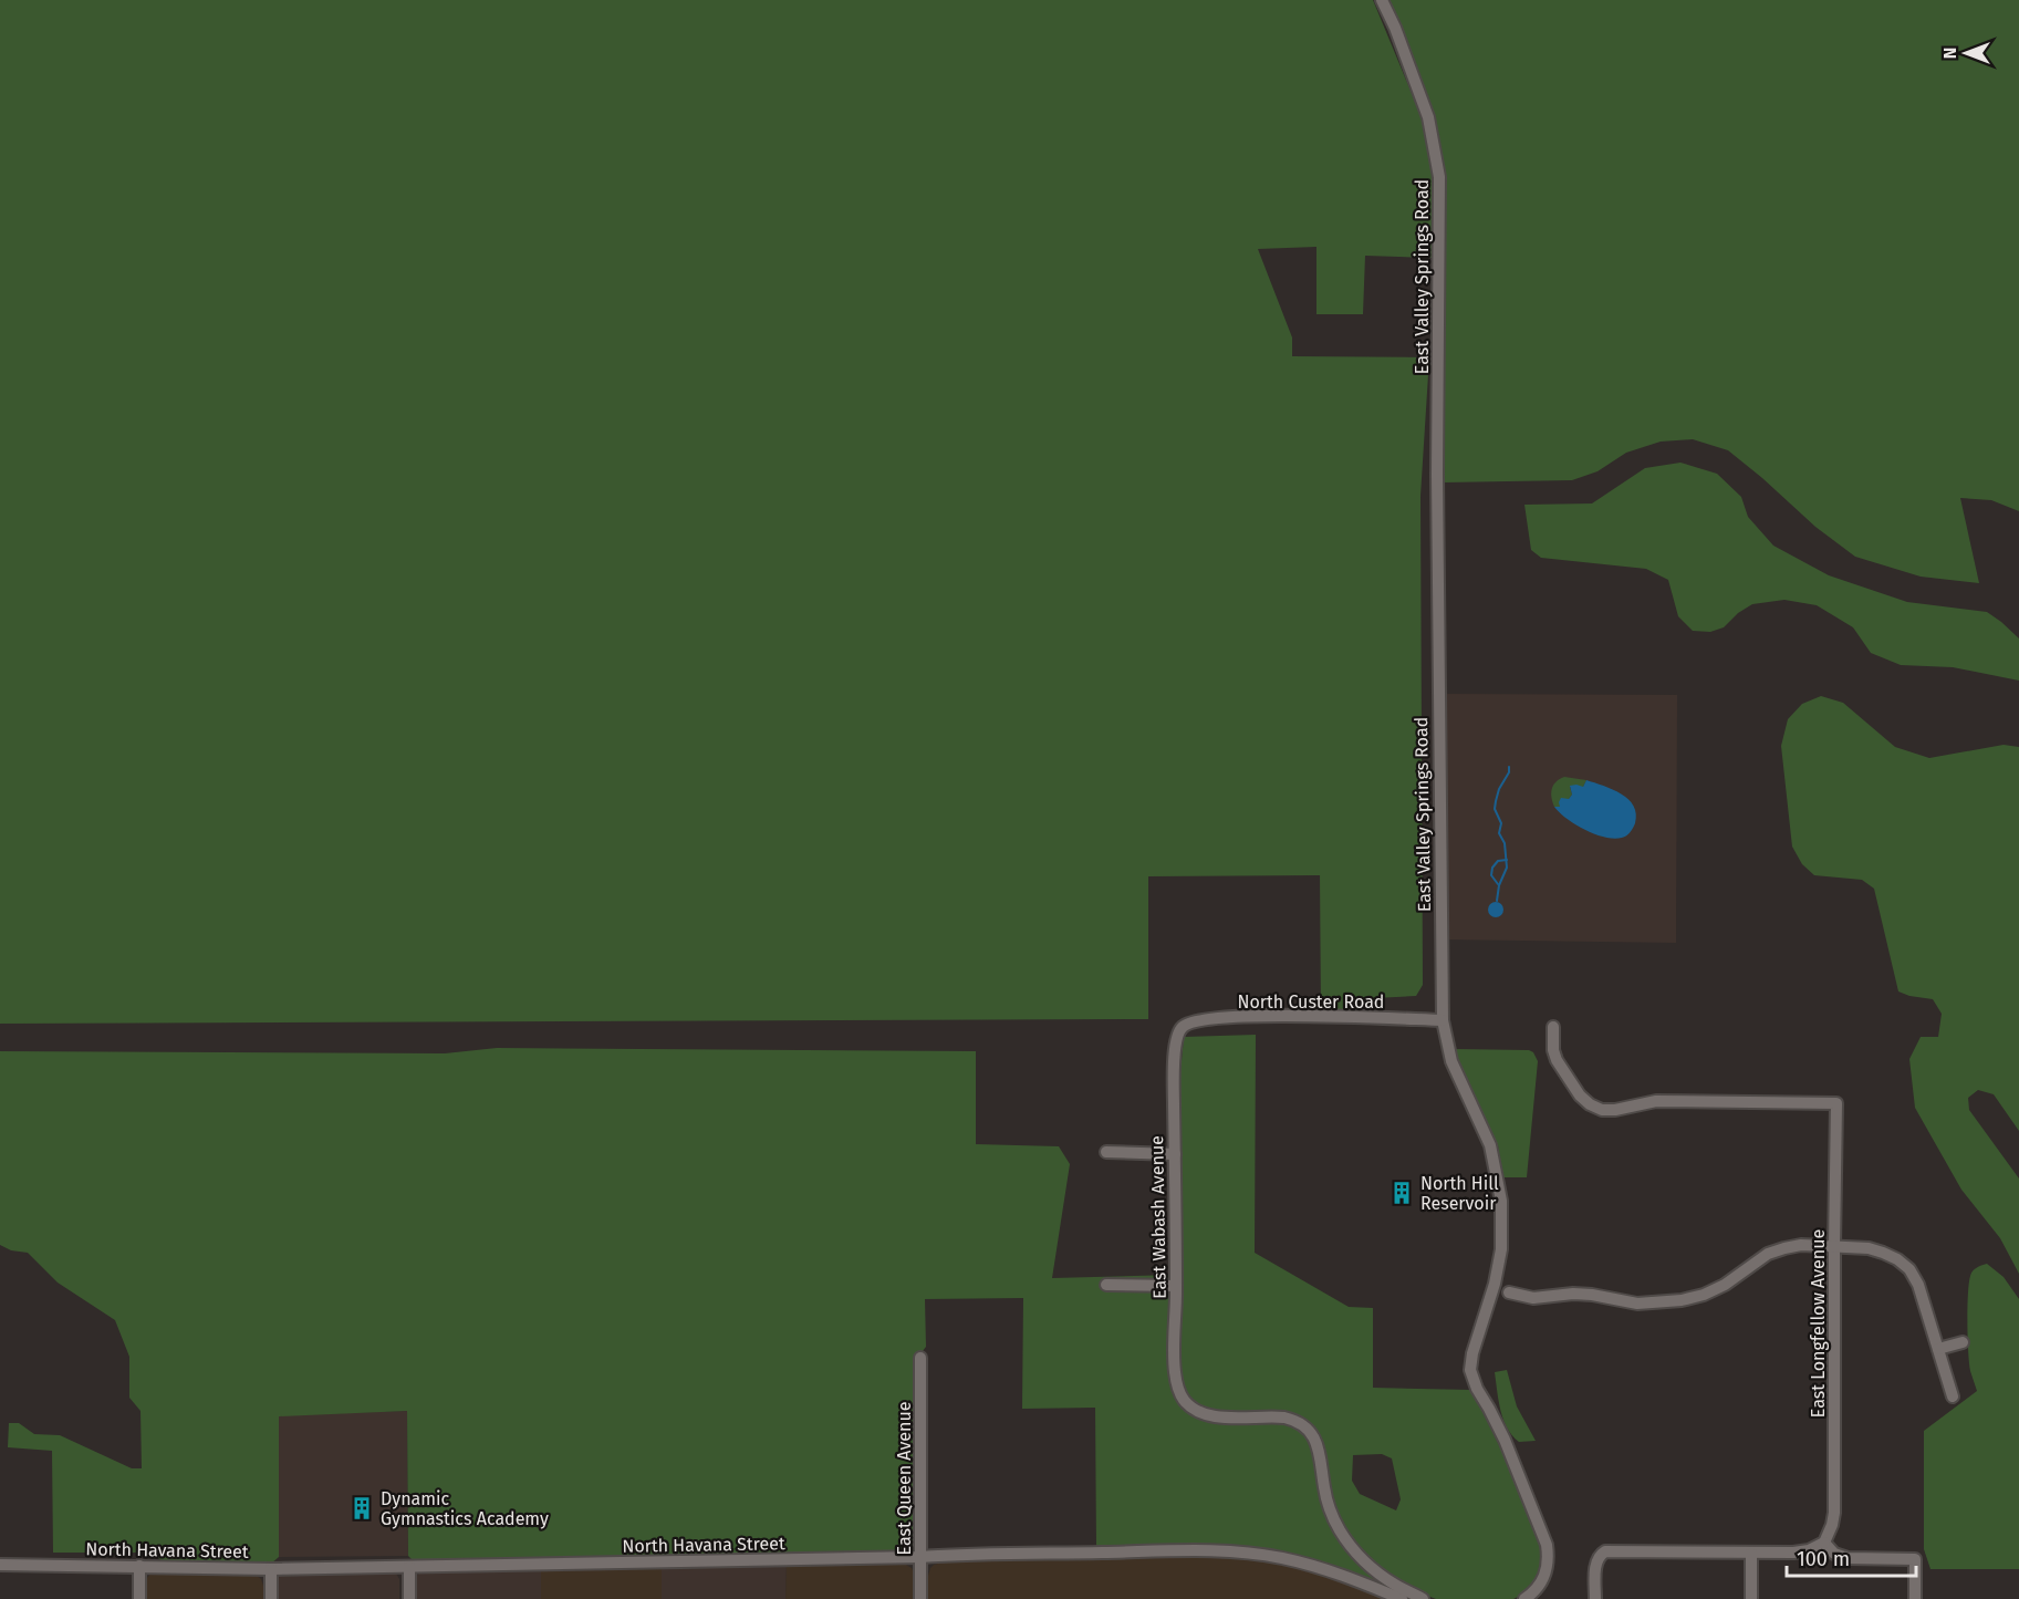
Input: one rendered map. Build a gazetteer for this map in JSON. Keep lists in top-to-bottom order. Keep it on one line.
{"streets":{"street":["East Valley Springs Road","North Custer Road","East Wabash Avenue","East Longfellow Avenue","East Queen Avenue","North Havana Street"]},"crossings":[["East Valley Springs Road","North Custer Road"],["North Custer Road","East Wabash Avenue"],["East Queen Avenue","North Havana Street"]],"places":{"building":["North Hill Reservoir","Dynamic Gymnastics Academy"]},"scale_bar":"100 m","north":"left"}
